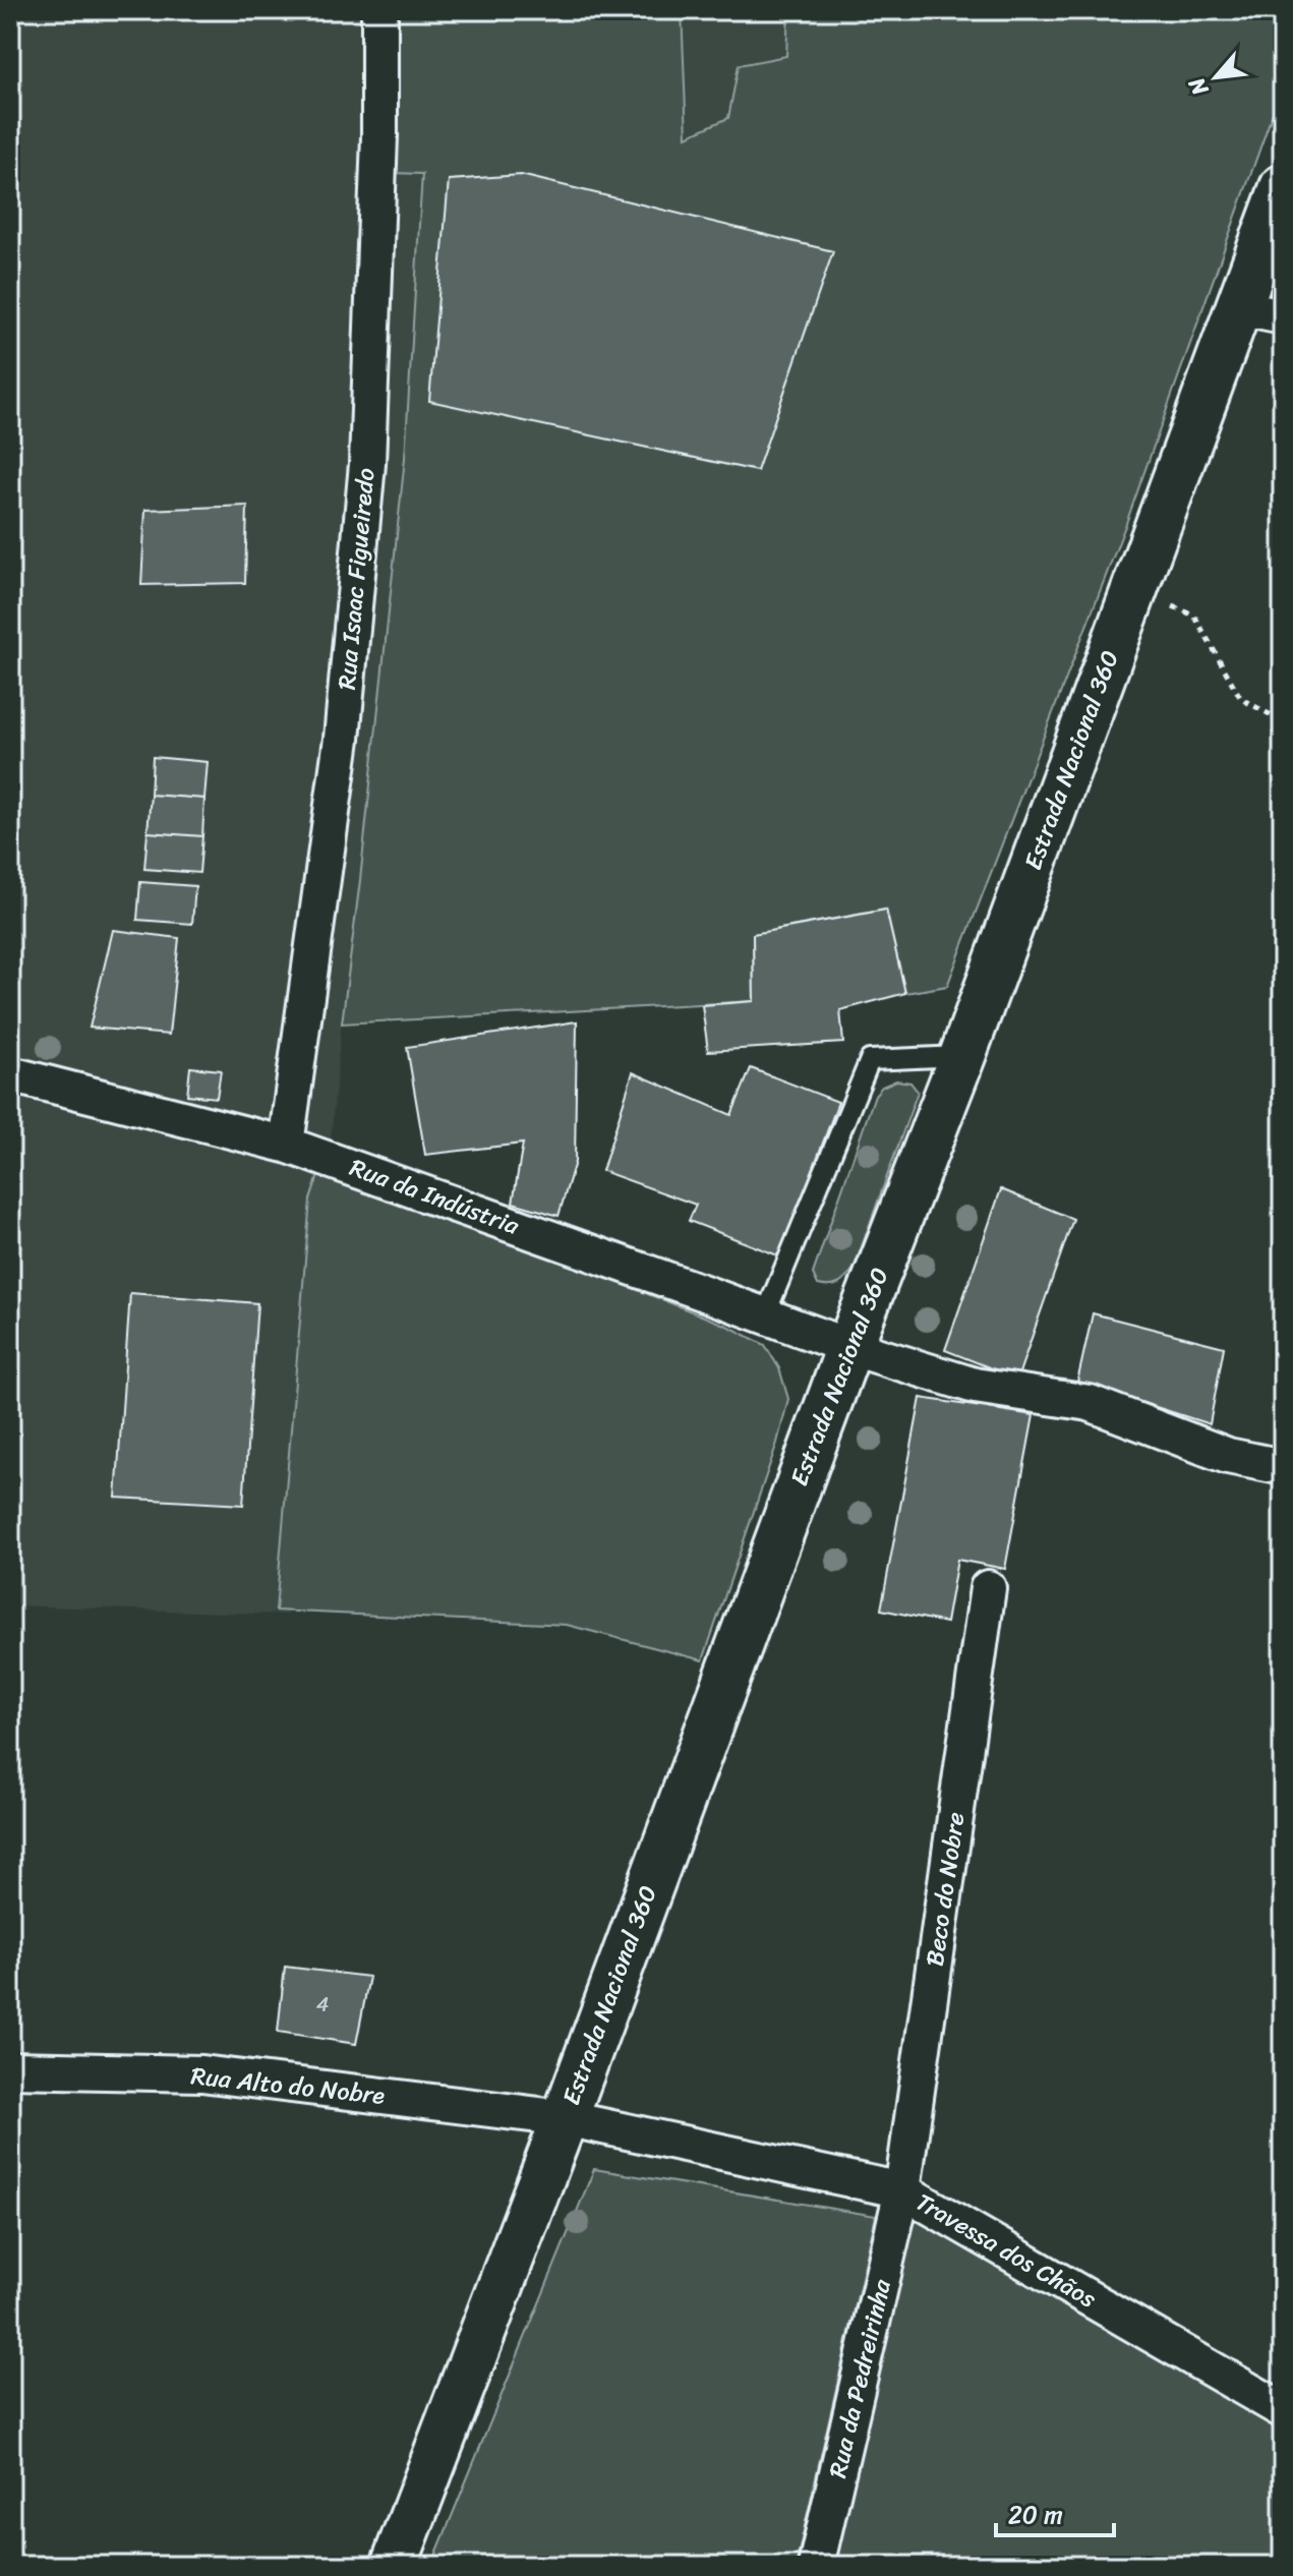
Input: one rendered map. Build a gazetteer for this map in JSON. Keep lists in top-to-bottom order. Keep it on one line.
{"streets":{"main road":["Estrada Nacional 360"],"street":["Rua Isaac Figueiredo","Rua da Indústria","Beco do Nobre","Rua Alto do Nobre","Travessa dos Chãos","Rua da Pedreirinha"]},"crossings":[["Rua Isaac Figueiredo","Rua da Indústria"],["Estrada Nacional 360","Rua da Indústria"],["Estrada Nacional 360","Rua Alto do Nobre"],["Estrada Nacional 360","Travessa dos Chãos"],["Beco do Nobre","Travessa dos Chãos"],["Beco do Nobre","Rua da Pedreirinha"],["Rua Alto do Nobre","Travessa dos Chãos"],["Travessa dos Chãos","Rua da Pedreirinha"]],"house_numbers":["4"],"scale_bar":"20 m","north":"bottom left"}
